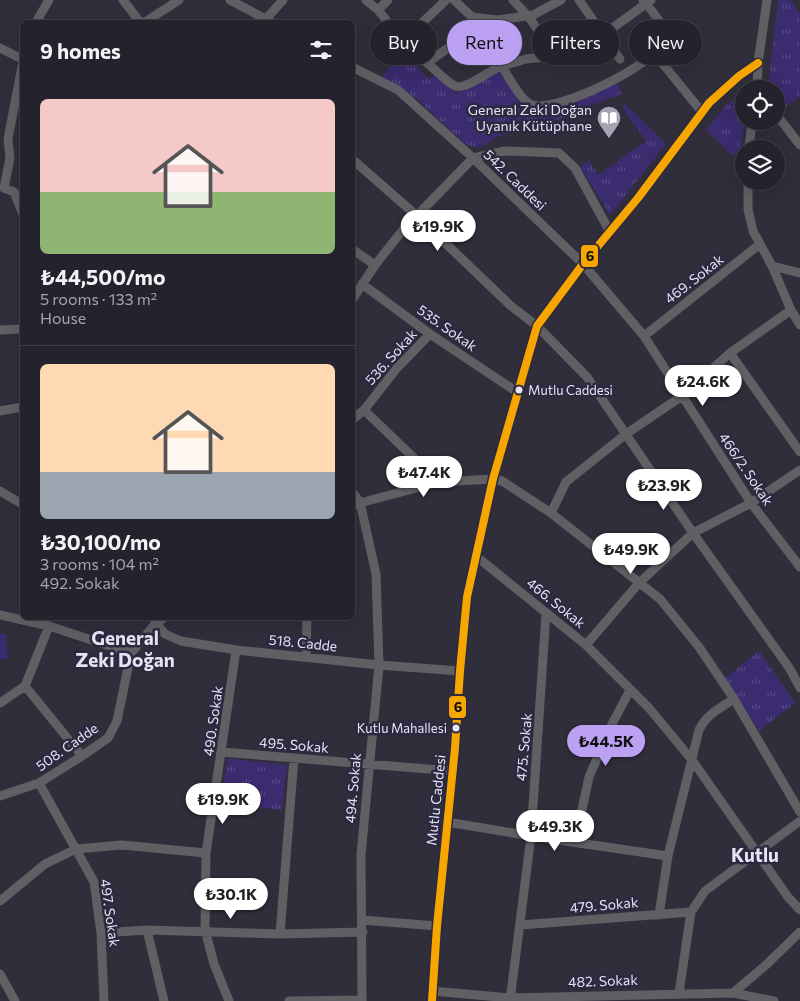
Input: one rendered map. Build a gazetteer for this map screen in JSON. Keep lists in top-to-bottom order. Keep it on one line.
{"streets":{"street":["542. Caddesi","469. Sokak","535. Sokak","536. Sokak","466/2. Sokak","466. Sokak","518. Cadde","490. Sokak","495. Sokak","508. Cadde","475. Sokak","494. Sokak","Mutlu Caddesi","479. Sokak","497. Sokak","482. Sokak"]},"crossings":[["542. Caddesi","466/2. Sokak"],["542. Caddesi","Mutlu Caddesi"],["469. Sokak","466/2. Sokak"],["535. Sokak","536. Sokak"],["535. Sokak","Mutlu Caddesi"],["466/2. Sokak","466. Sokak"],["466/2. Sokak","Mutlu Caddesi"],["466. Sokak","475. Sokak"],["466. Sokak","Mutlu Caddesi"],["518. Cadde","490. Sokak"],["518. Cadde","508. Cadde"],["518. Cadde","494. Sokak"],["518. Cadde","Mutlu Caddesi"],["490. Sokak","495. Sokak"],["495. Sokak","494. Sokak"],["495. Sokak","Mutlu Caddesi"],["508. Cadde","497. Sokak"],["475. Sokak","479. Sokak"],["475. Sokak","482. Sokak"],["Mutlu Caddesi","482. Sokak"]],"districts":["General Zeki Doğan","Kutlu"],"places":{"library":["General Zeki Doğan Uyanık Kütüphane"],"other":["Mutlu Caddesi","Kutlu Mahallesi"]},"lines":["transit line 6"],"page":{"chip":["Buy","Rent","Filters","New"],"heading":"9 homes","list":[{"name":"₺44,500/mo","note":"5 rooms · 133 m² · House"},{"name":"₺30,100/mo","note":"3 rooms · 104 m² · 492. Sokak"}],"price":["₺19.9K","₺24.6K","₺47.4K","₺23.9K","₺49.9K","₺44.5K","₺19.9K","₺49.3K","₺30.1K"]}}
